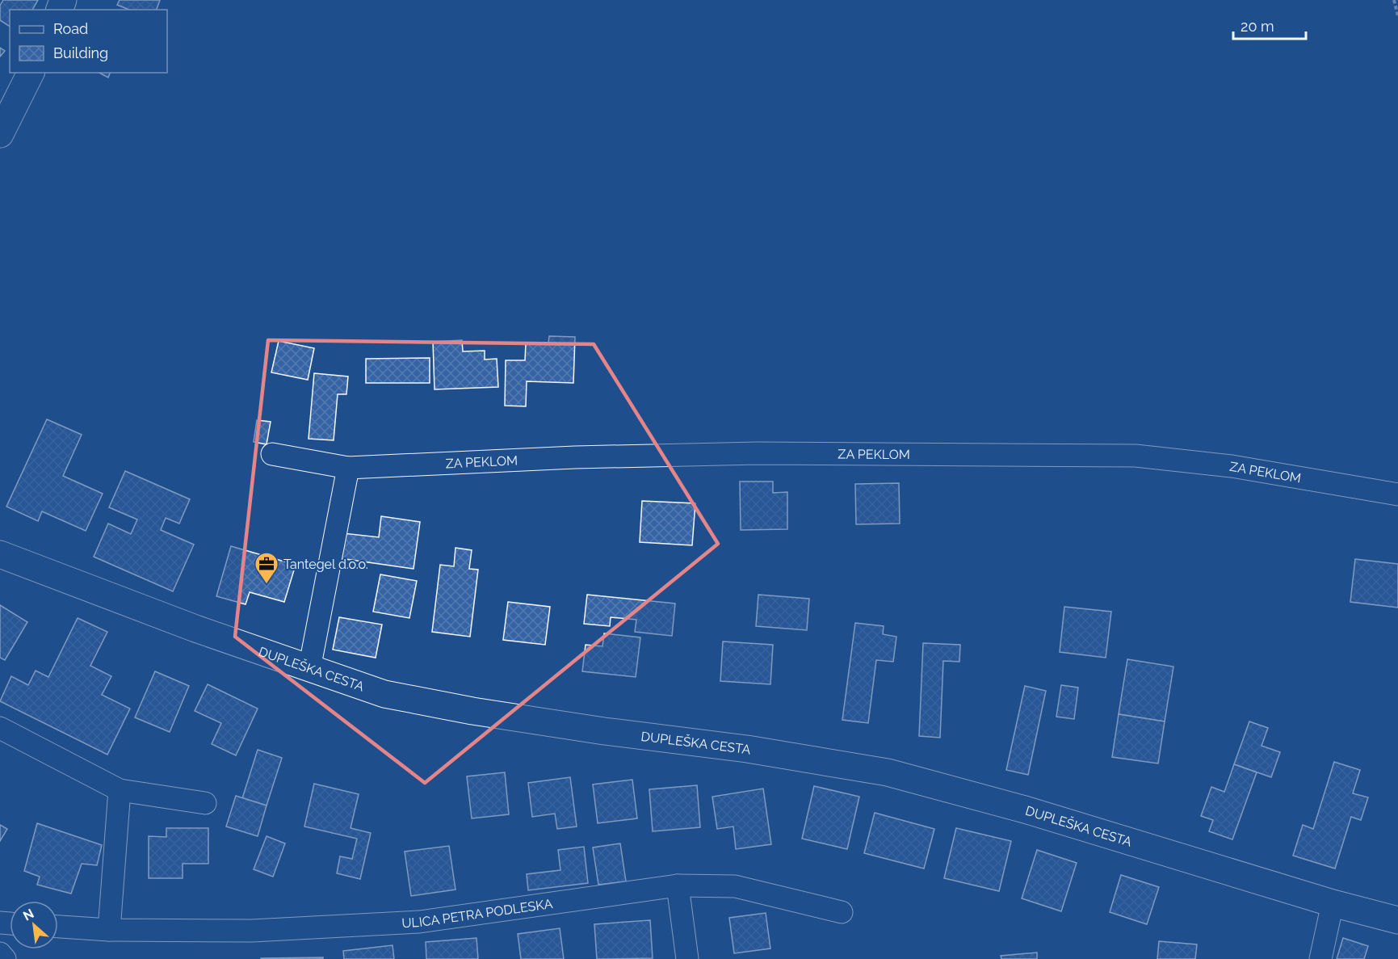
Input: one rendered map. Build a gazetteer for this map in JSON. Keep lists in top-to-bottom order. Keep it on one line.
{"streets":{"street":["ZA PEKLOM","DUPLEŠKA CESTA","ULICA PETRA PODLESKA"]},"places":{"office":["Tantegel d.o.o."]},"legend":["Road","Building"],"scale_bar":"20 m","north":"top left"}
